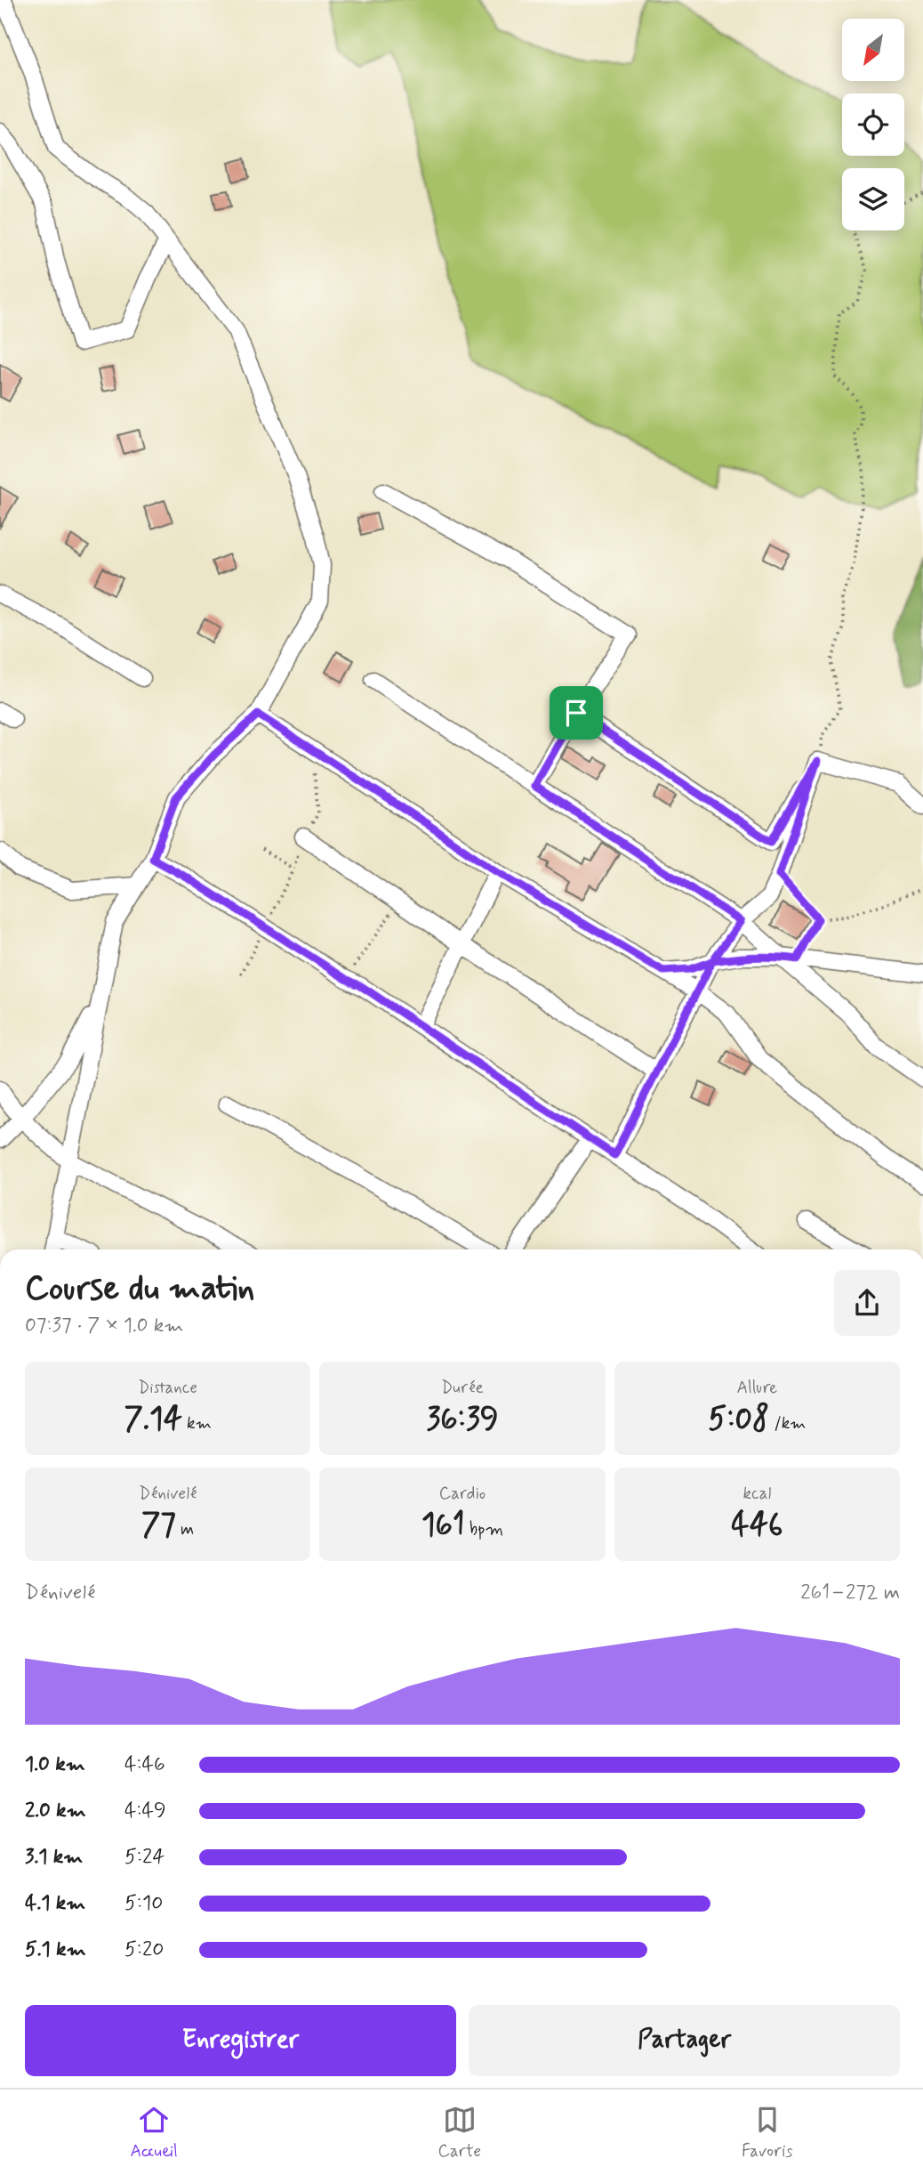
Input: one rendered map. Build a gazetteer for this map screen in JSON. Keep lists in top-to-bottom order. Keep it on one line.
{"north":"bottom left","page":{"heading":["Course du matin","07:37 · 7 × 1.0 km"],"stats":[["Distance","7.14 km"],["Durée","36:39"],["Allure","5:08 /km"],["Dénivelé","77 m"],["Cardio","161 bpm"],["kcal","446"]],"chart":["Dénivelé","261–272 m"],"list":[{"name":"1.0 km","note":"4:46"},{"name":"2.0 km","note":"4:49"},{"name":"3.1 km","note":"5:24"},{"name":"4.1 km","note":"5:10"},{"name":"5.1 km","note":"5:20"}],"buttons":["Enregistrer","Partager"],"tabs":["Accueil","Carte","Favoris"]}}
